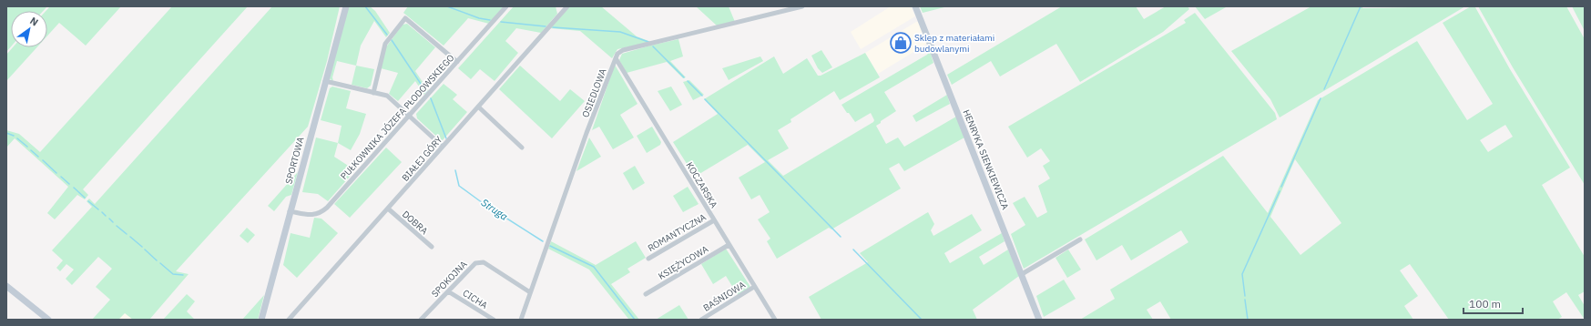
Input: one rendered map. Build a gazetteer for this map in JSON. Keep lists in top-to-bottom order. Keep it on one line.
{"streets":{"street":["OSIEDLOWA","PUŁKOWNIKA JÓZEFA PŁODOWSKIEGO","BIAŁEJ GÓRY","HENRYKA SIENKIEWICZA","SPORTOWA","KOCZARSKA","DOBRA","ROMANTYCZNA","KSIĘŻYCOWA","SPOKOJNA","BAŚNIOWA","CICHA"]},"crossings":[["OSIEDLOWA","KOCZARSKA"],["OSIEDLOWA","SPOKOJNA"],["PUŁKOWNIKA JÓZEFA PŁODOWSKIEGO","SPORTOWA"],["BIAŁEJ GÓRY","DOBRA"],["KOCZARSKA","ROMANTYCZNA"],["KOCZARSKA","KSIĘŻYCOWA"],["KOCZARSKA","BAŚNIOWA"],["SPOKOJNA","CICHA"]],"water":["Struga"],"places":{"shop":["Sklep z materiałami budowlanymi"]},"scale_bar":"100 m","north":"top right"}
